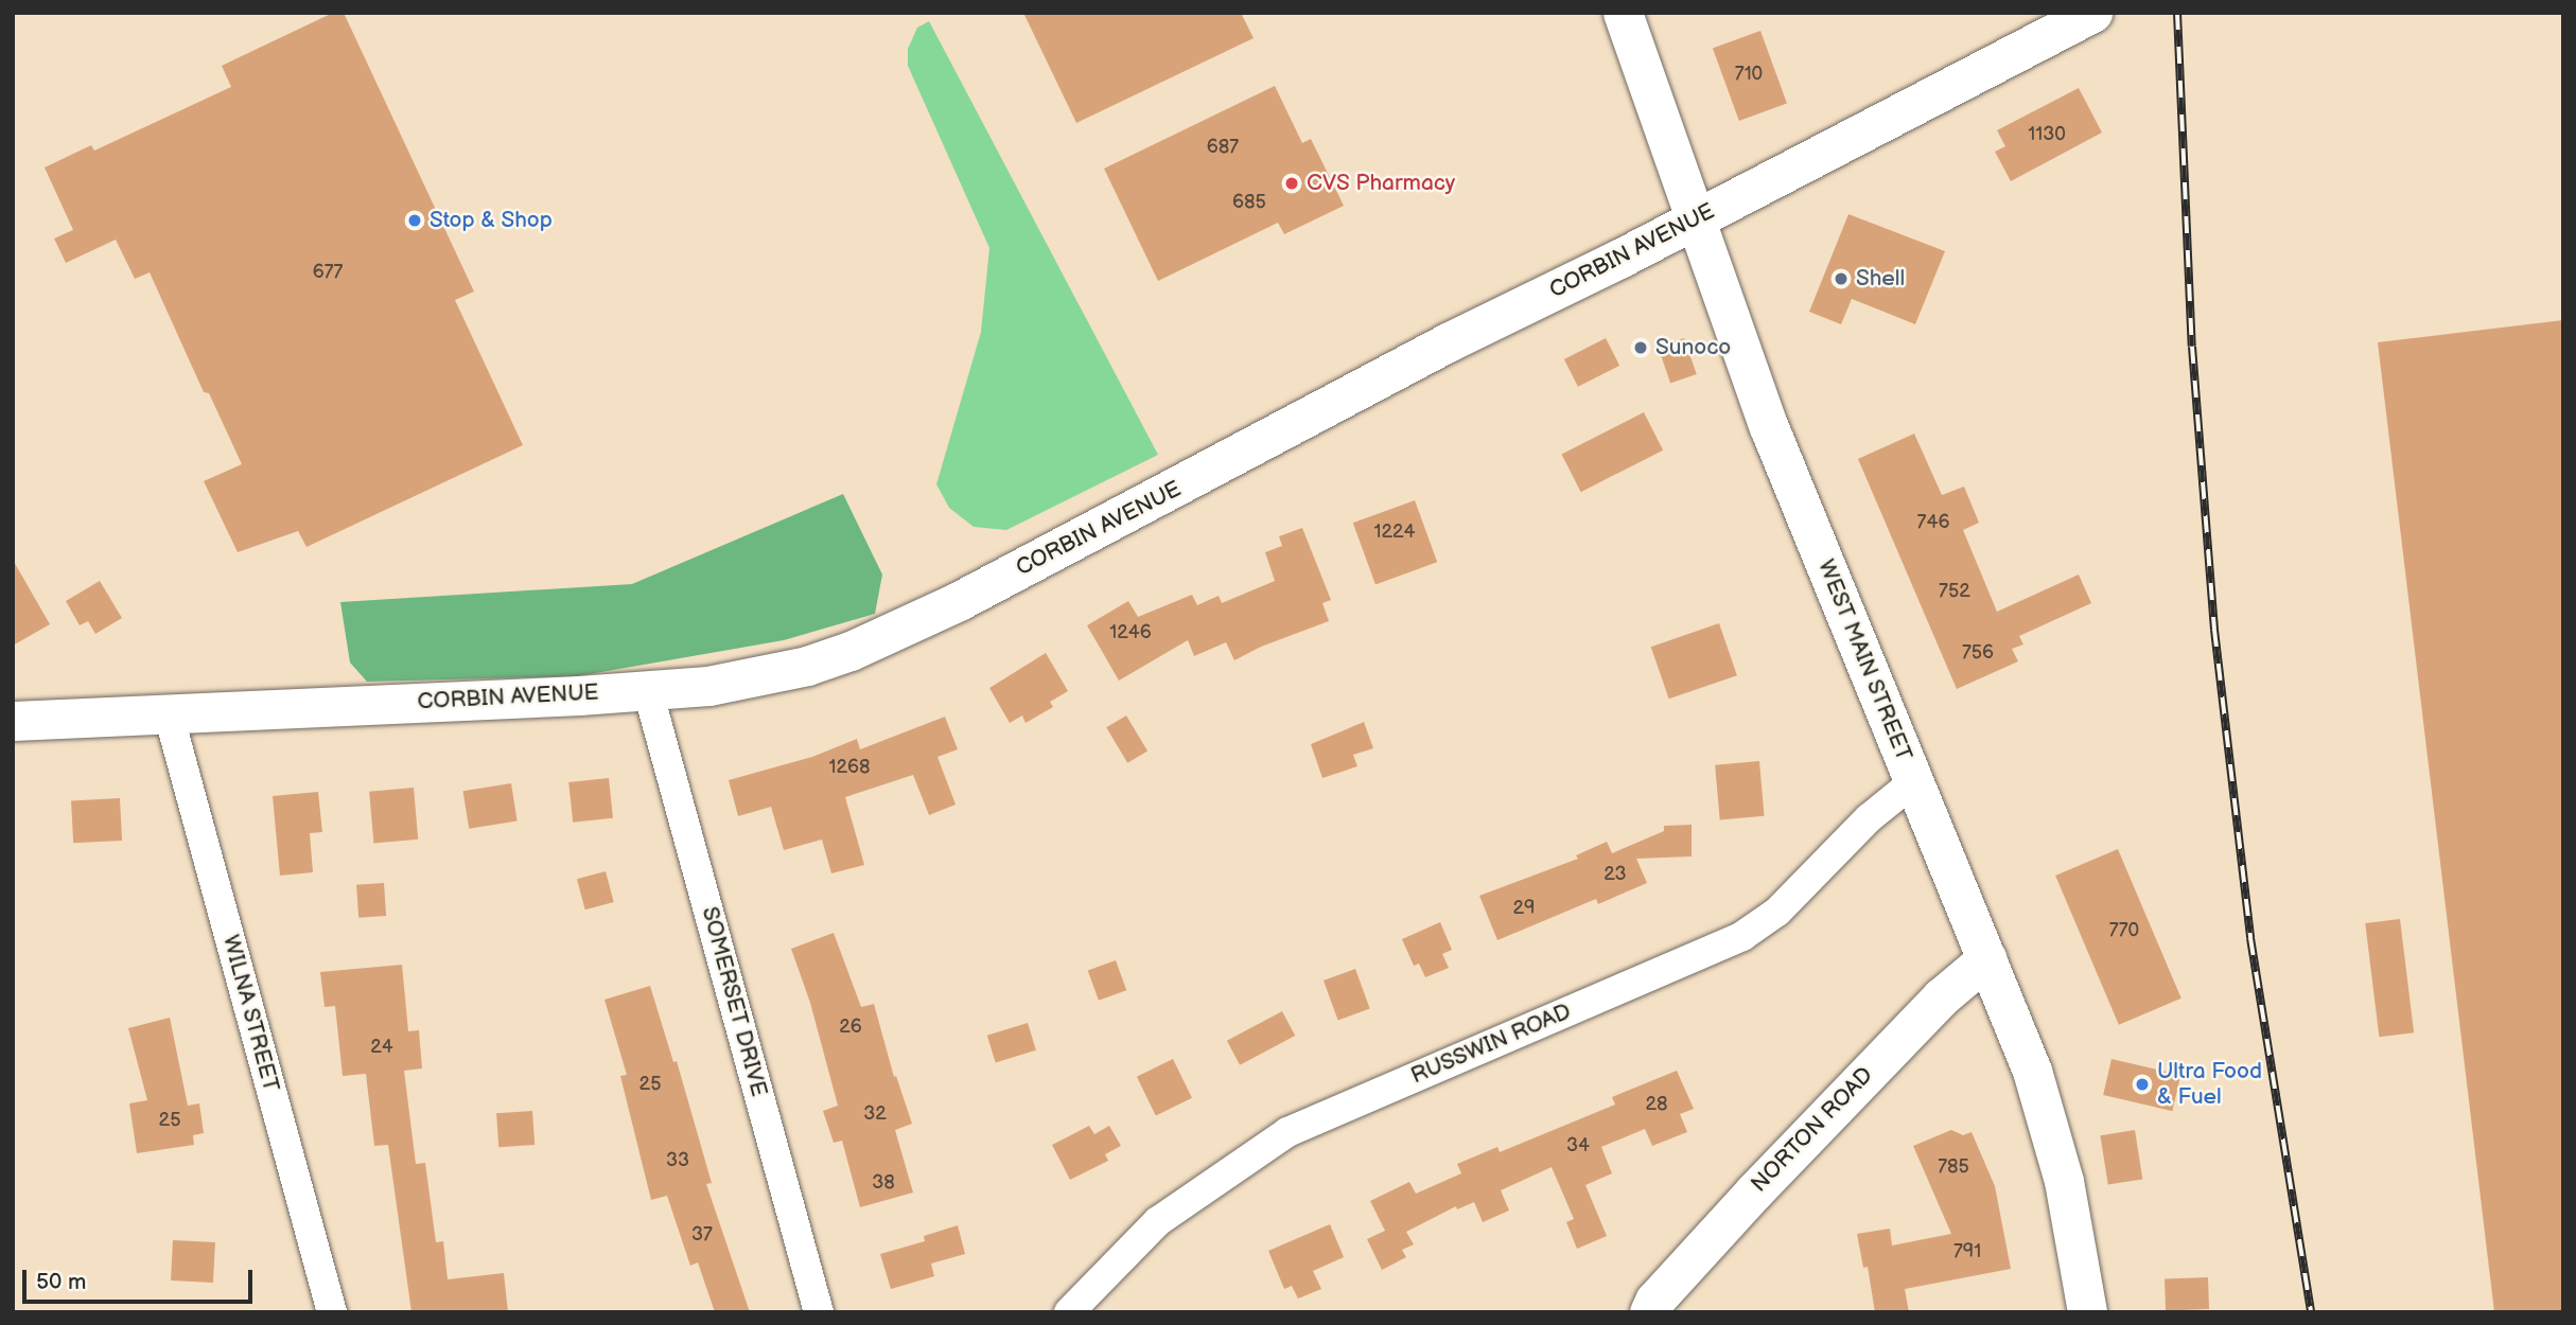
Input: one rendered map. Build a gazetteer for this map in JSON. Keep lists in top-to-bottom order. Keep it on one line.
{"streets":{"main road":["CORBIN AVENUE","WEST MAIN STREET","NORTON ROAD"],"street":["SOMERSET DRIVE","WILNA STREET","RUSSWIN ROAD"]},"crossings":[["CORBIN AVENUE","WEST MAIN STREET"],["CORBIN AVENUE","SOMERSET DRIVE"],["CORBIN AVENUE","WILNA STREET"],["WEST MAIN STREET","RUSSWIN ROAD"],["WEST MAIN STREET","NORTON ROAD"]],"places":["CVS Pharmacy","Stop & Shop","Shell","Sunoco","Ultra Food & Fuel"],"house_numbers":["710","1130","687","685","677","746","1224","752","1246","756","1268","23","29","770","26","24","25","28","32","25","34","33","785","38","37","791"],"scale_bar":"50 m"}
